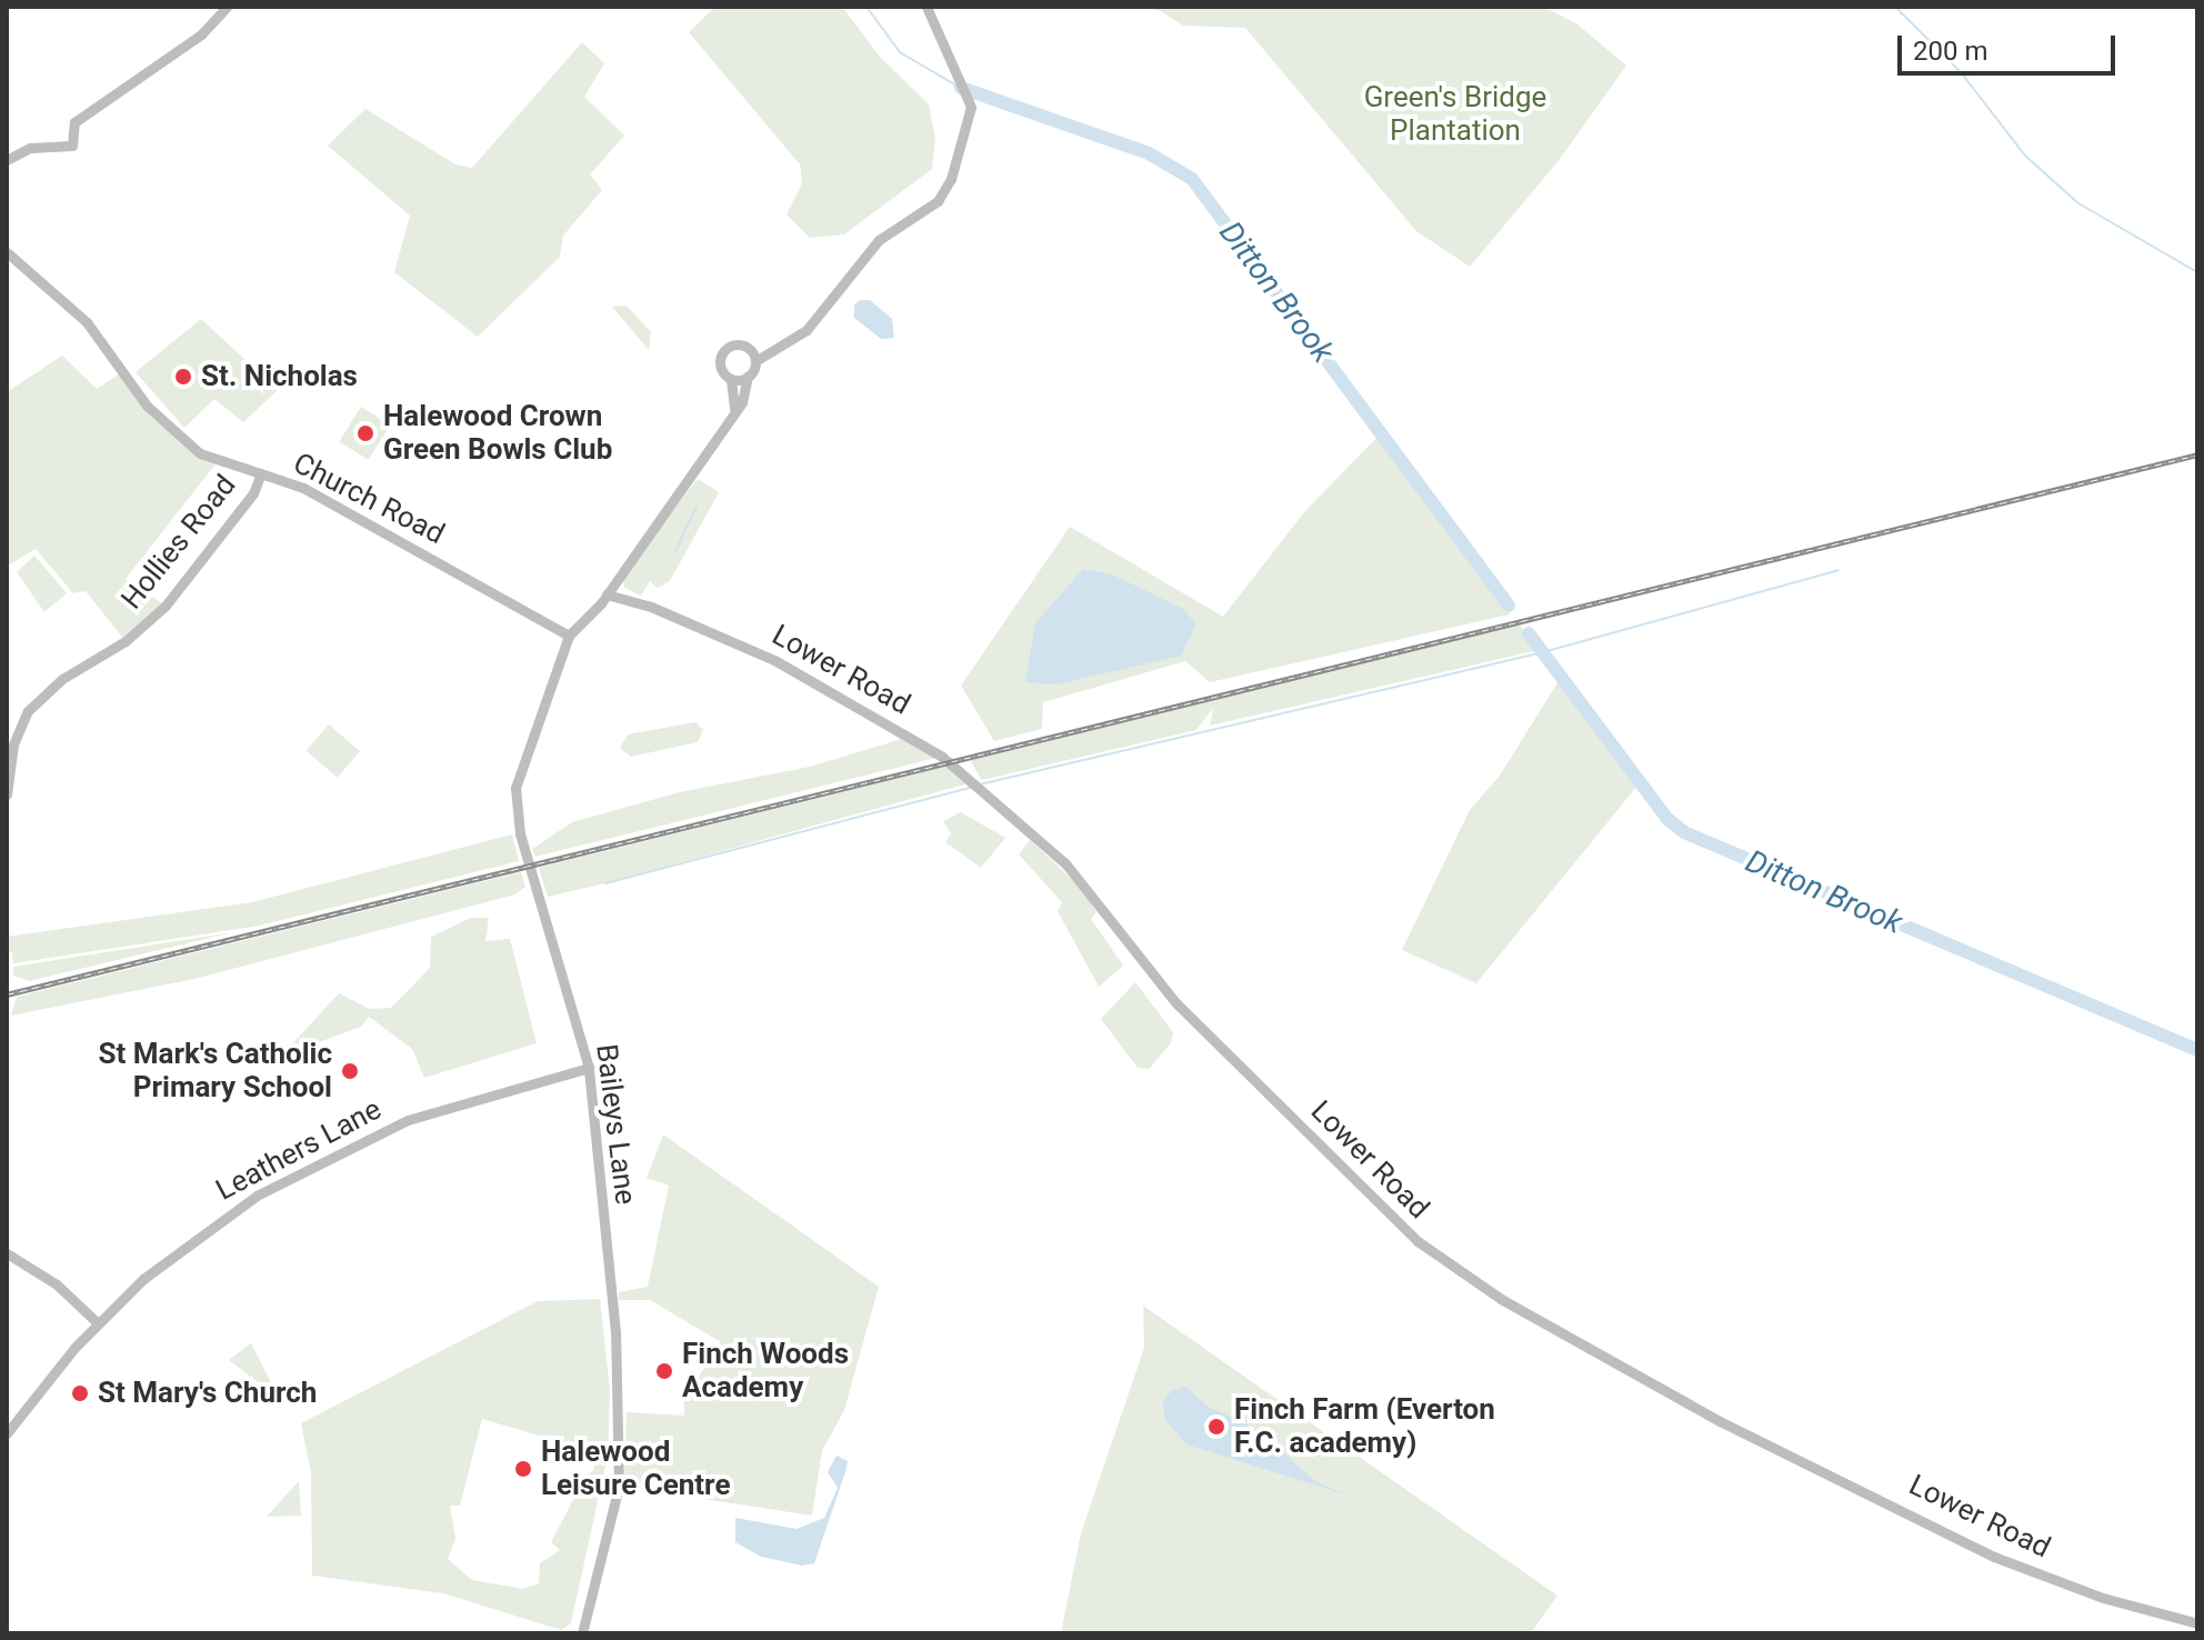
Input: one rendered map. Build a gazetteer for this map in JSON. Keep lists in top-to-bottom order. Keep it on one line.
{"streets":{"street":["Church Road","Hollies Road","Lower Road","Baileys Lane","Leathers Lane"]},"crossings":[["Church Road","Hollies Road"],["Church Road","Baileys Lane"],["Baileys Lane","Leathers Lane"]],"water":["Ditton Brook"],"parks":["Green's Bridge Plantation"],"places":["St. Nicholas","Halewood Crown Green Bowls Club","St Mark's Catholic Primary School","Finch Woods Academy","St Mary's Church","Finch Farm (Everton F.C. academy)","Halewood Leisure Centre"],"scale_bar":"200 m"}
